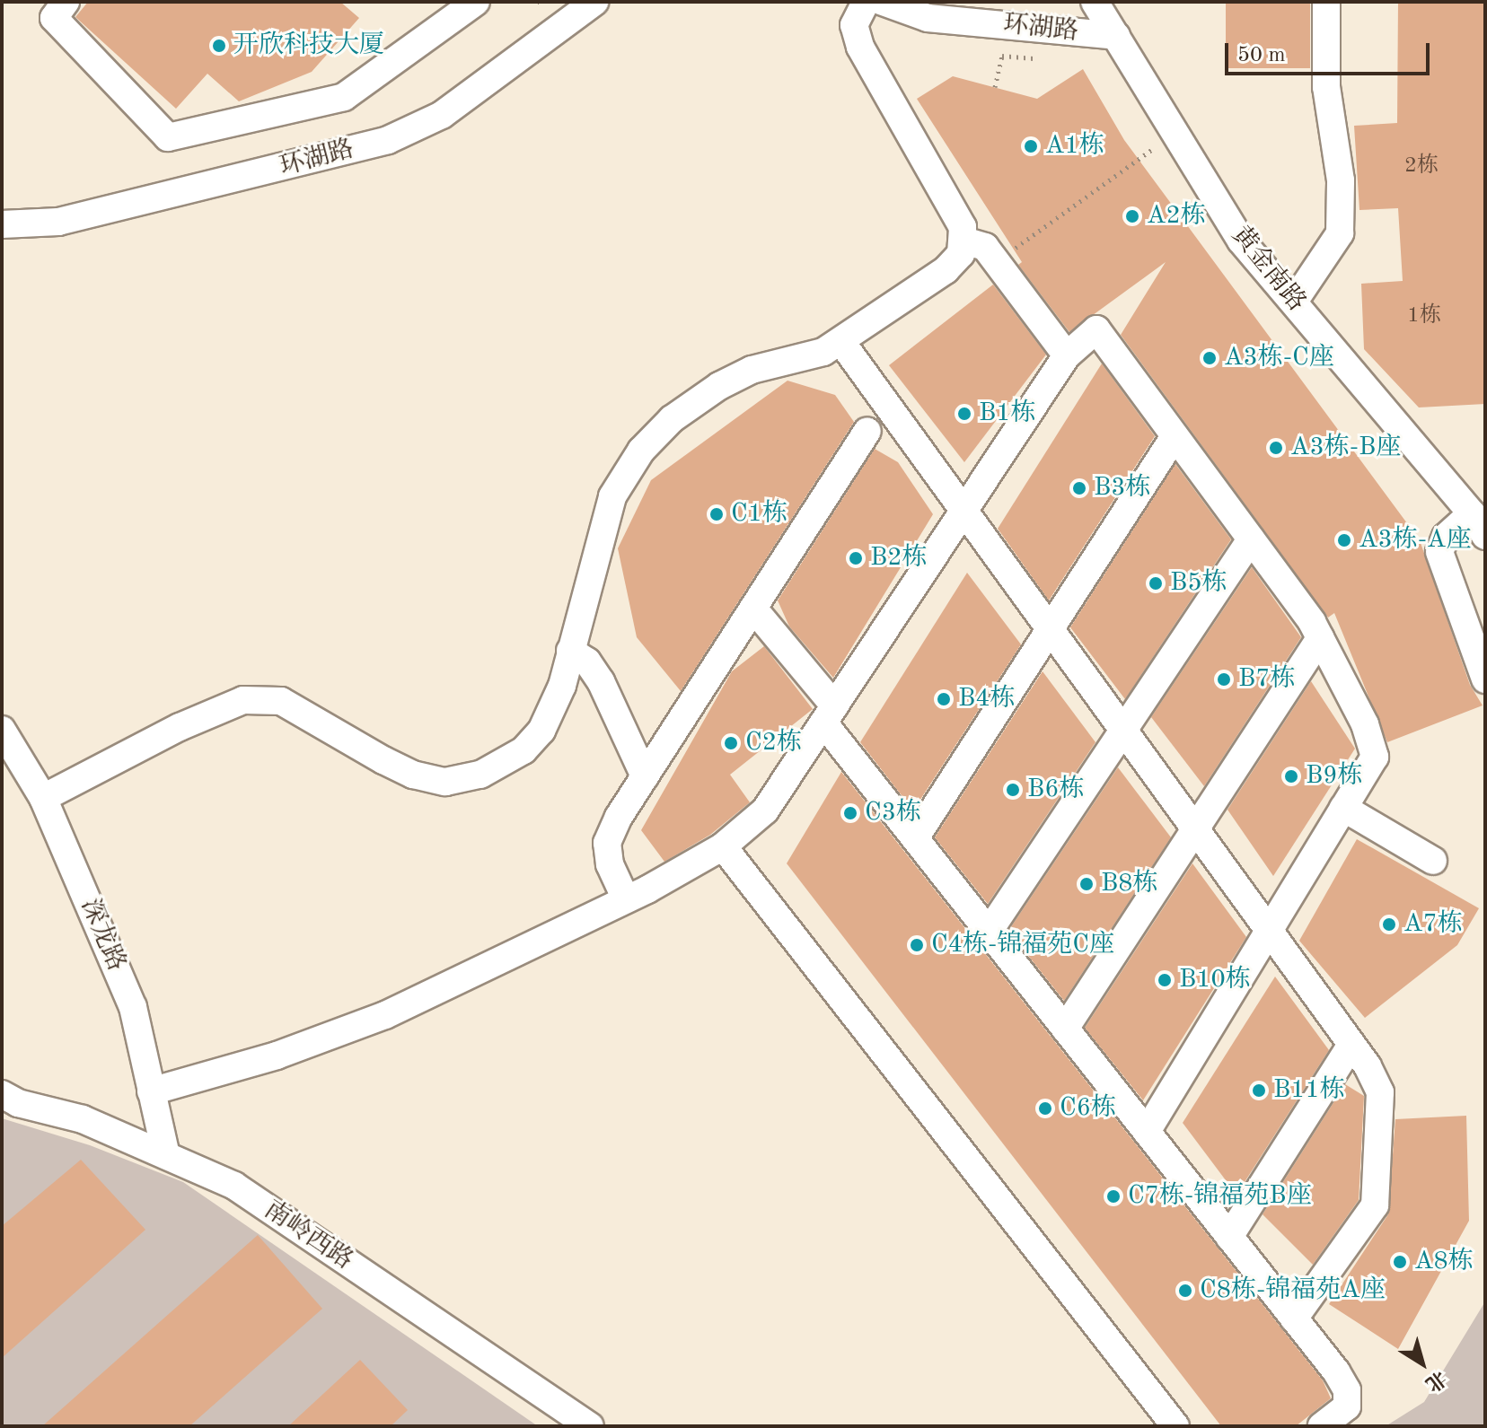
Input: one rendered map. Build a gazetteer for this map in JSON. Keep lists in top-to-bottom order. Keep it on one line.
{"streets":{"street":["环湖路","黄金南路","深龙路","南岭西路"]},"crossings":[["环湖路","黄金南路"],["深龙路","南岭西路"]],"places":["开欣科技大厦","A1栋","A2栋","A3栋-C座","B1栋","A3栋-B座","B3栋","C1栋","A3栋-A座","B2栋","B5栋","B7栋","B4栋","C2栋","B9栋","B6栋","C3栋","B8栋","A7栋","C4栋-锦福苑C座","B10栋","B11栋","C6栋","C7栋-锦福苑B座","A8栋","C8栋-锦福苑A座"],"house_numbers":["2栋","1栋"],"scale_bar":"50 m","north":"bottom right"}
